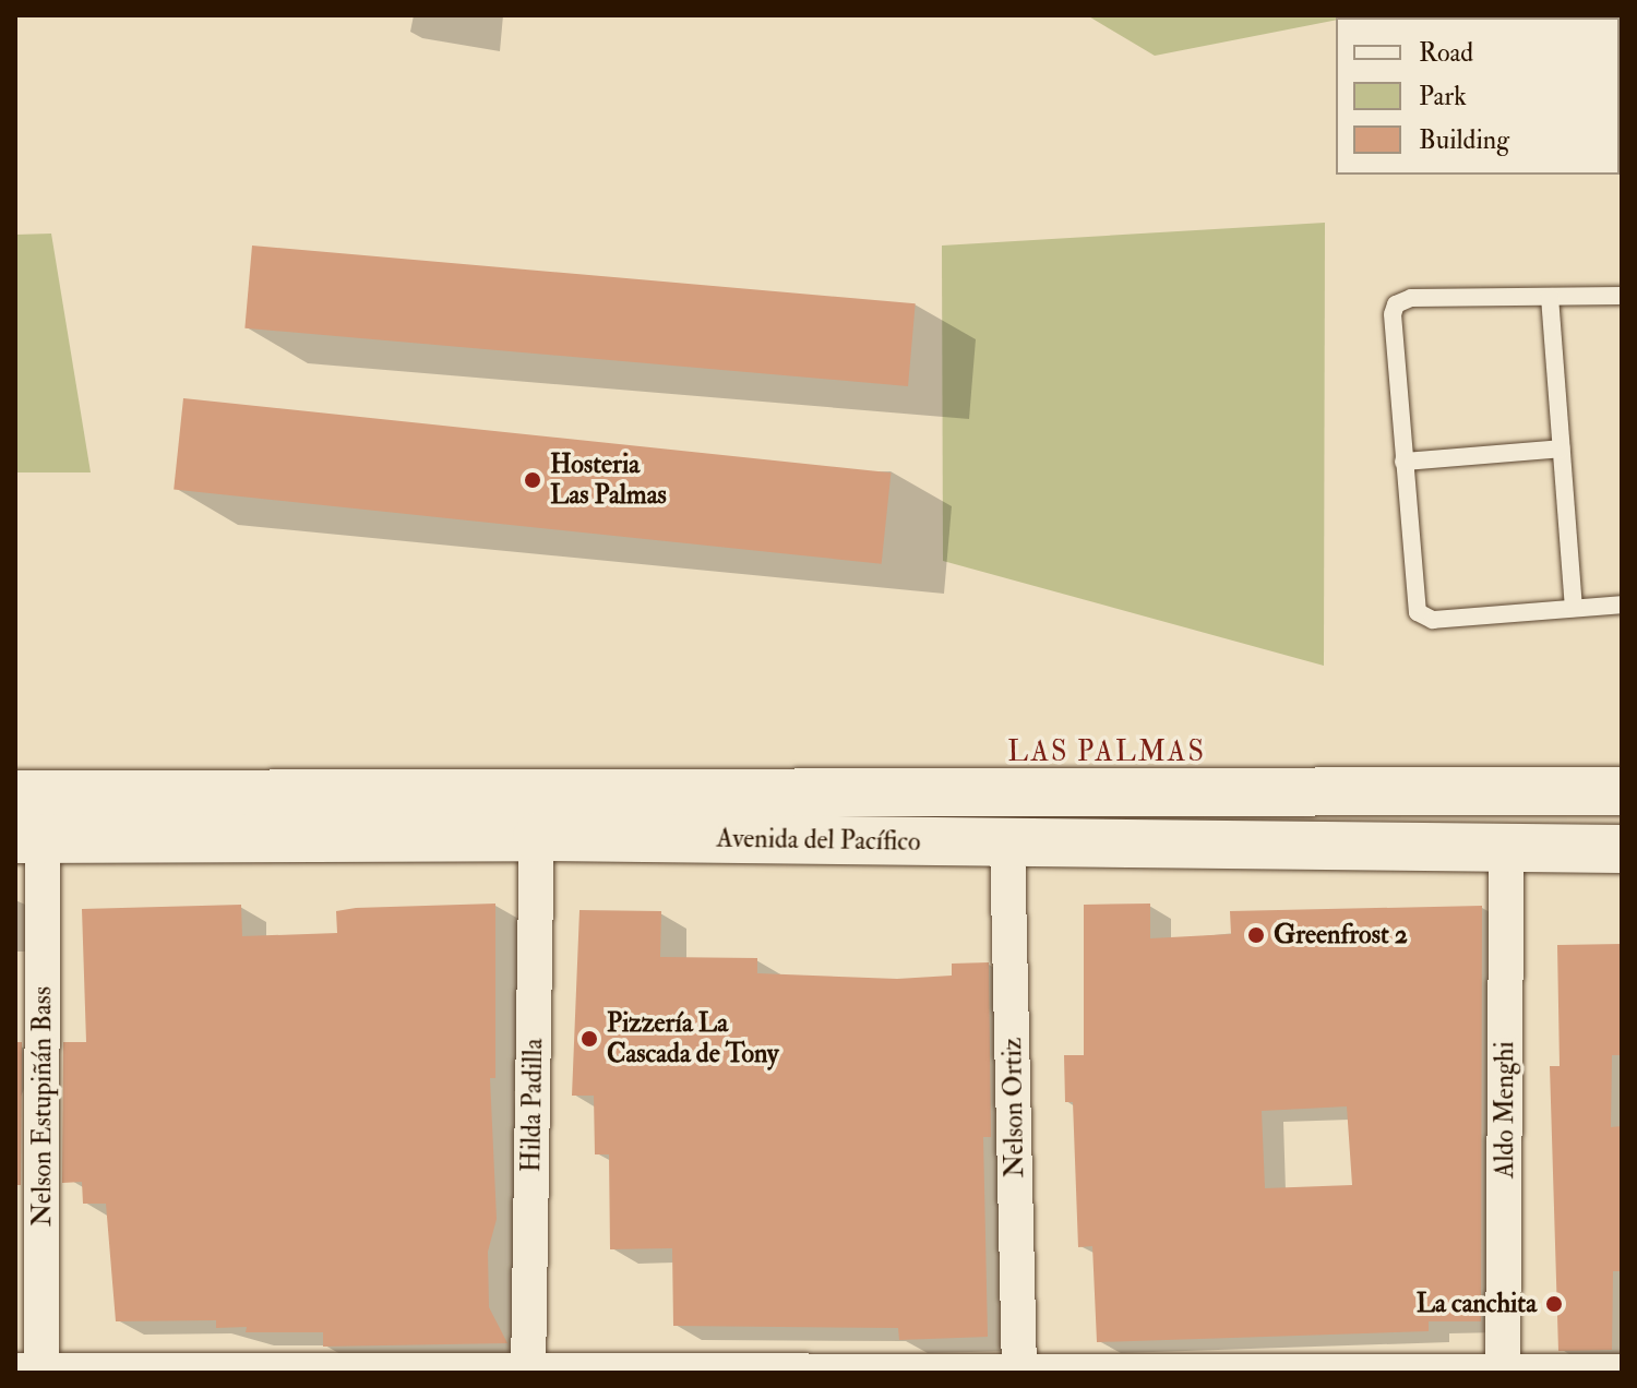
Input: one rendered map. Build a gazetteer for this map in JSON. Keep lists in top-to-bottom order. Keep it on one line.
{"streets":{"main road":["Avenida del Pacífico"],"street":["Hilda Padilla","Nelson Estupiñán Bass","Nelson Ortiz","Aldo Menghi"]},"crossings":[["Avenida del Pacífico","Hilda Padilla"],["Avenida del Pacífico","Nelson Estupiñán Bass"],["Avenida del Pacífico","Nelson Ortiz"],["Avenida del Pacífico","Aldo Menghi"]],"districts":["LAS PALMAS"],"places":["Hosteria Las Palmas","Greenfrost 2","Pizzería La Cascada de Tony","La canchita"],"legend":["Road","Park","Building"]}
